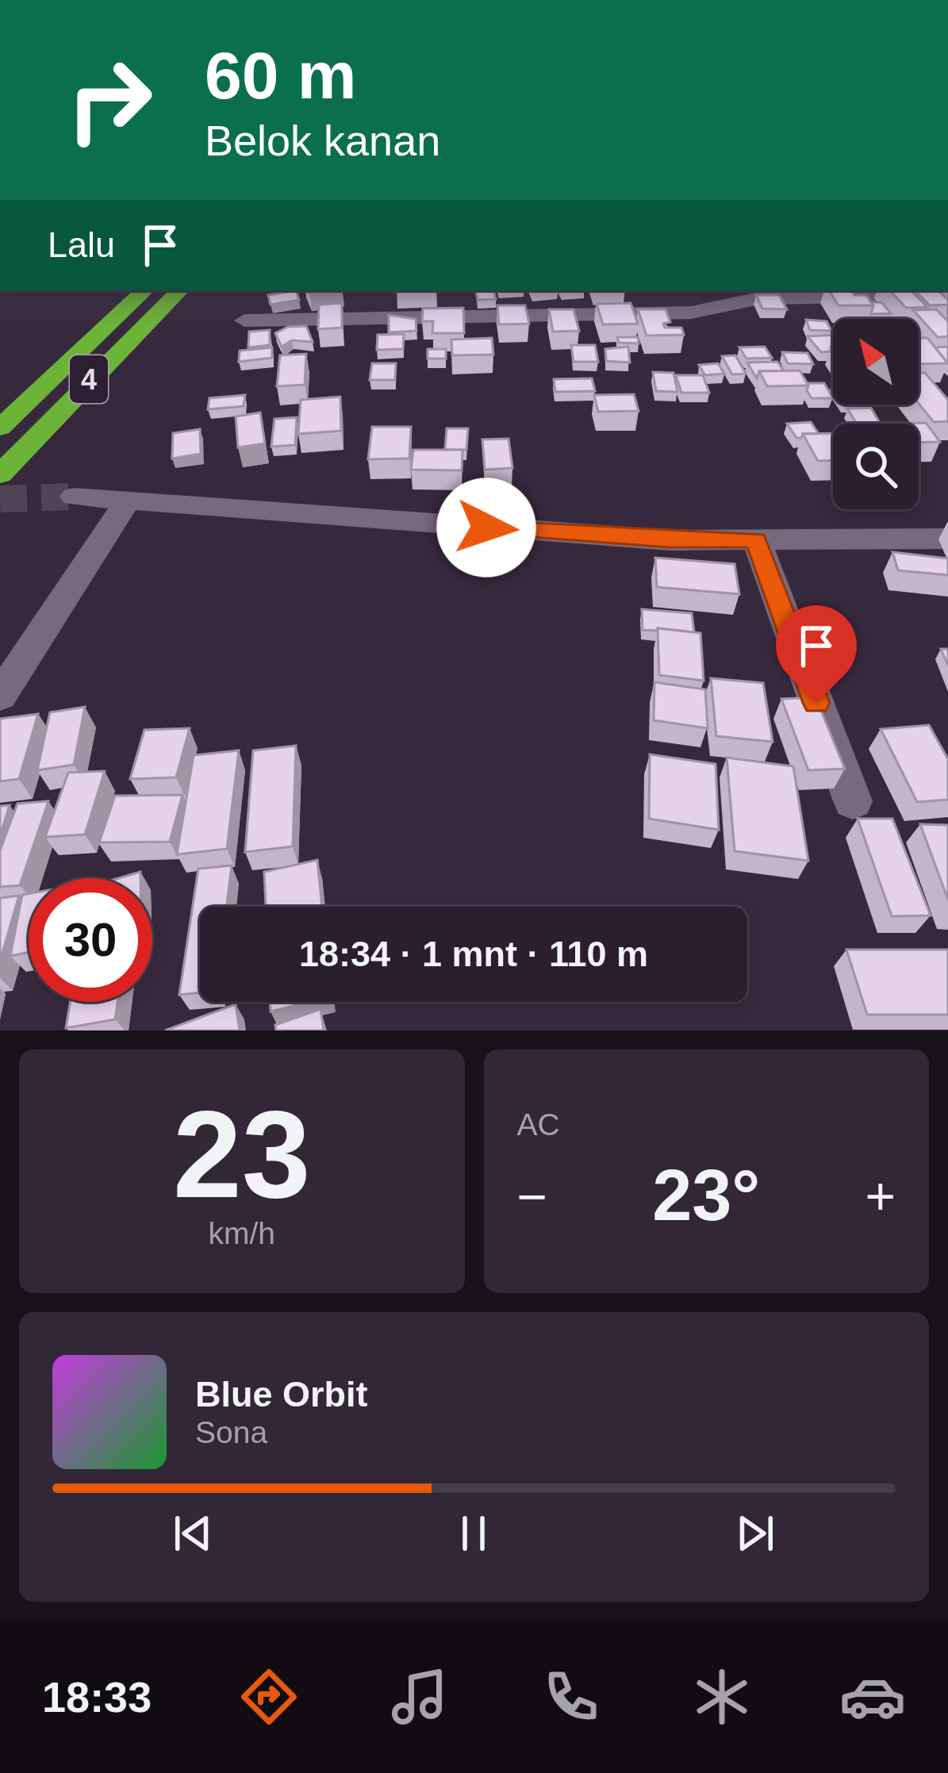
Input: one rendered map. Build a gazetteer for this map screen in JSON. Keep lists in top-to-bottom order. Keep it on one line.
{"streets":{"highway":["4"]},"north":"top left","page":{"turn":["60 m","Belok kanan"],"then":"Lalu","limit":"30","trip":"18:34 · 1 mnt · 110 m","tile":[["23","km/h"],"AC"],"heat":["−","23°","+"],"song":["Blue Orbit","Sona"],"tabs":"18:33"}}
